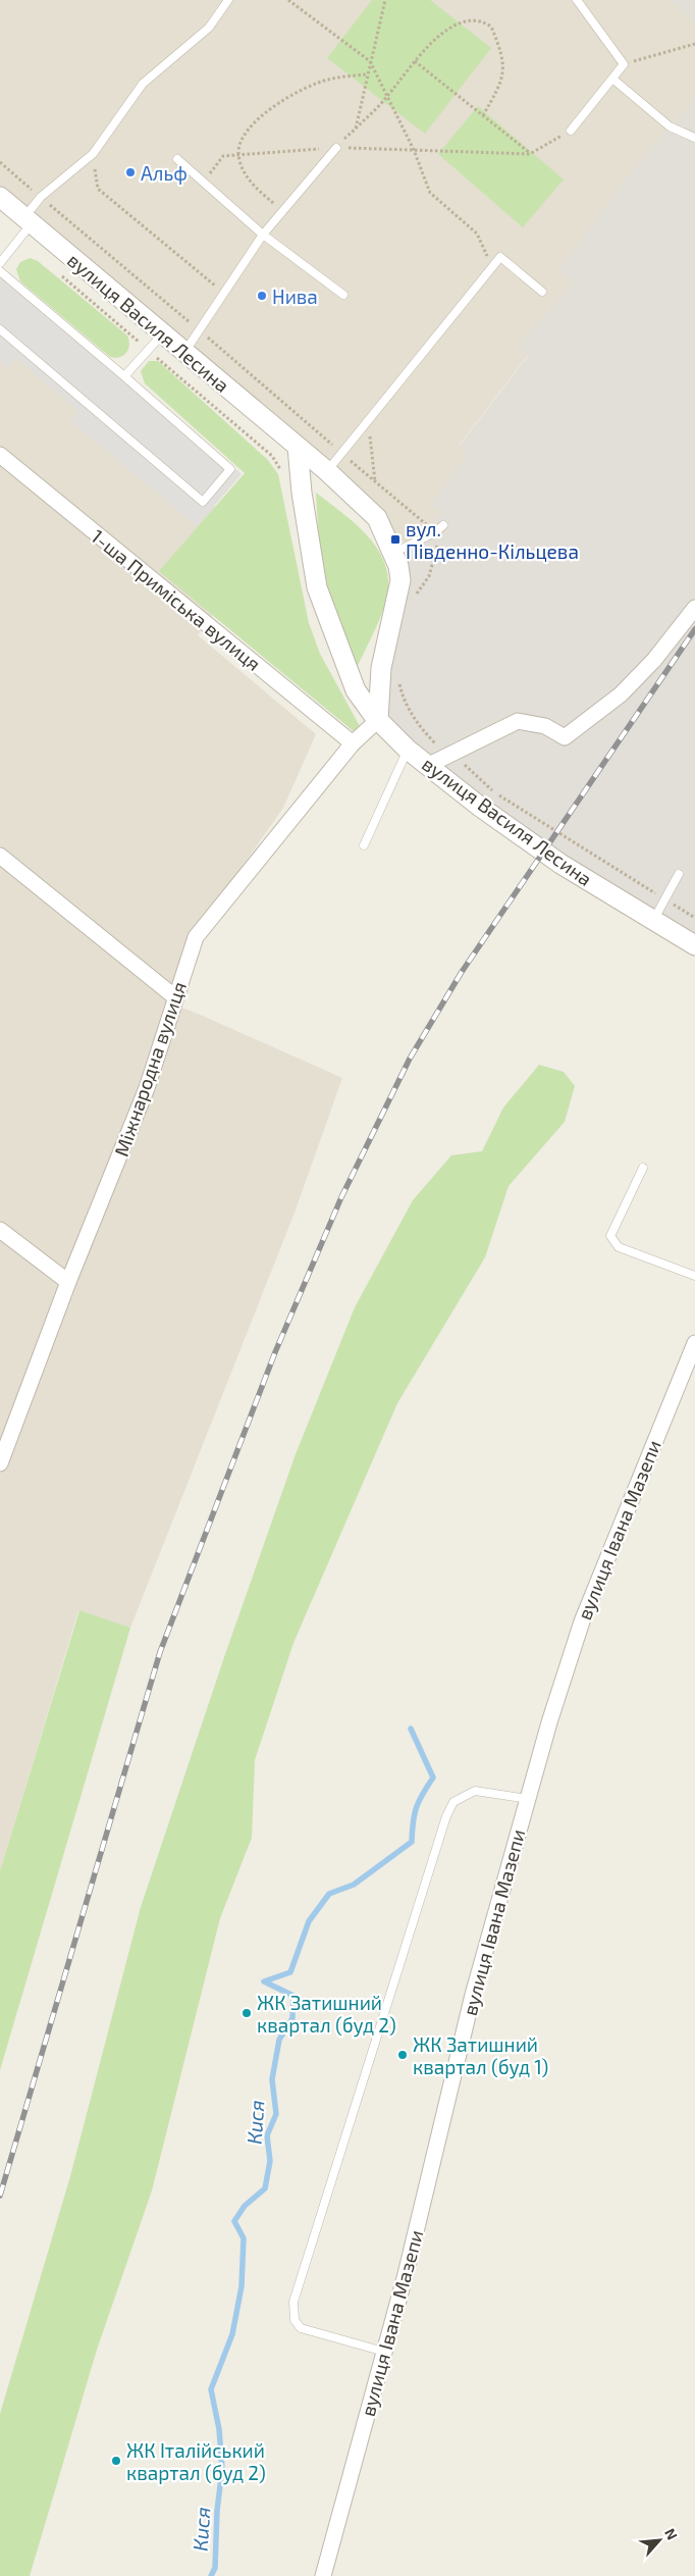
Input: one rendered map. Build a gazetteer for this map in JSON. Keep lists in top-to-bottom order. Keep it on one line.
{"streets":{"street":["вулиця Василя Лесина","1-ша Приміська вулиця","Міжнародна вулиця","вулиця Івана Мазепи"]},"crossings":[["вулиця Василя Лесина","Міжнародна вулиця"],["1-ша Приміська вулиця","Міжнародна вулиця"]],"water":["Кися"],"places":{"other":["Альф","Нива","ЖК Затишний квартал (буд 2)","ЖК Затишний квартал (буд 1)","ЖК Італійський квартал (буд 2)"],"transit":["вул. Південно-Кільцева"]},"north":"top right"}
